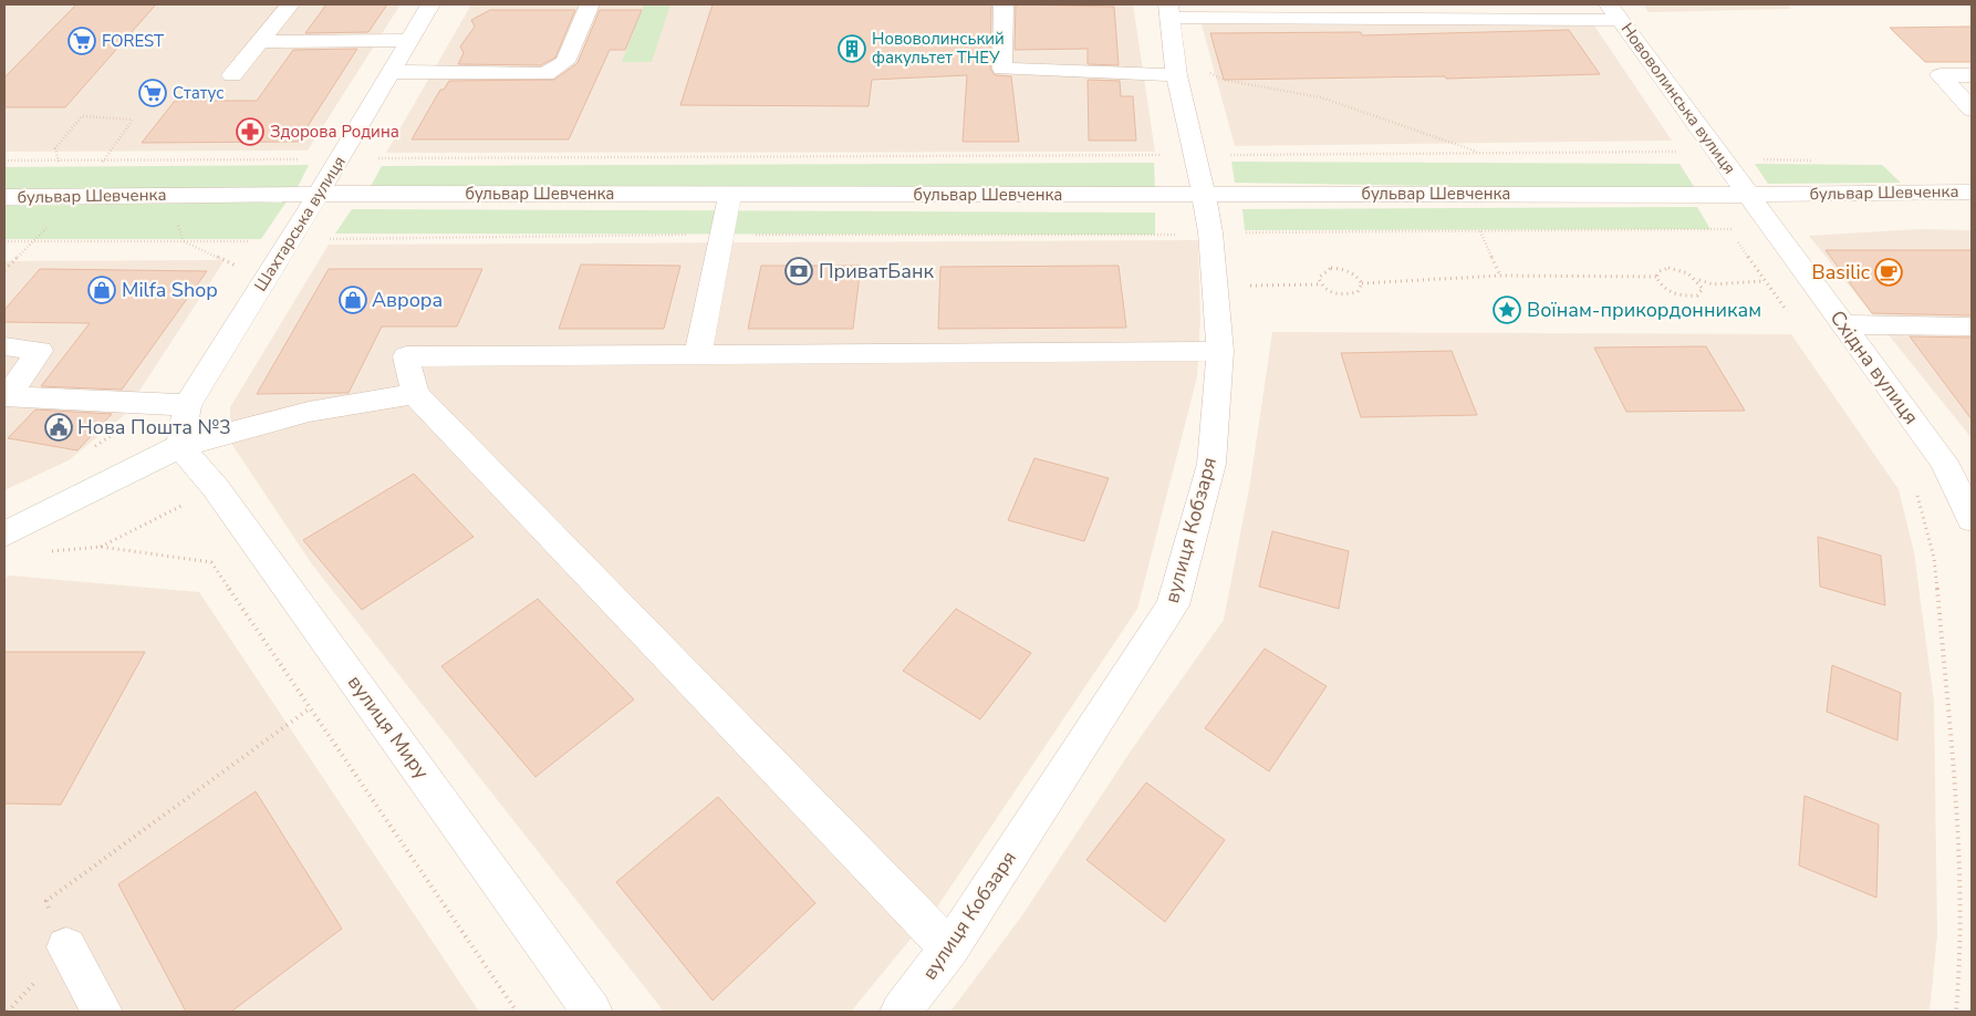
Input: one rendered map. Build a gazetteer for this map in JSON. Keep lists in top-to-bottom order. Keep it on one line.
{"streets":{"street":["Нововолинська вулиця","бульвар Шевченка","Шахтарська вулиця","Східна вулиця","вулиця Кобзаря","вулиця Миру"]},"crossings":[["Нововолинська вулиця","бульвар Шевченка"],["Нововолинська вулиця","Східна вулиця"],["бульвар Шевченка","Шахтарська вулиця"],["бульвар Шевченка","Східна вулиця"],["бульвар Шевченка","вулиця Кобзаря"],["Шахтарська вулиця","вулиця Миру"]],"places":{"supermarket":["FOREST","Статус"],"building":["Нововолинський факультет ТНЕУ"],"pharmacy":["Здорова Родина"],"bank":["ПриватБанк"],"cafe":["Basilic"],"shop":["Milfa Shop","Аврора"],"place":["Воїнам-прикордонникам"],"public building":["Нова Пошта №3"]}}
